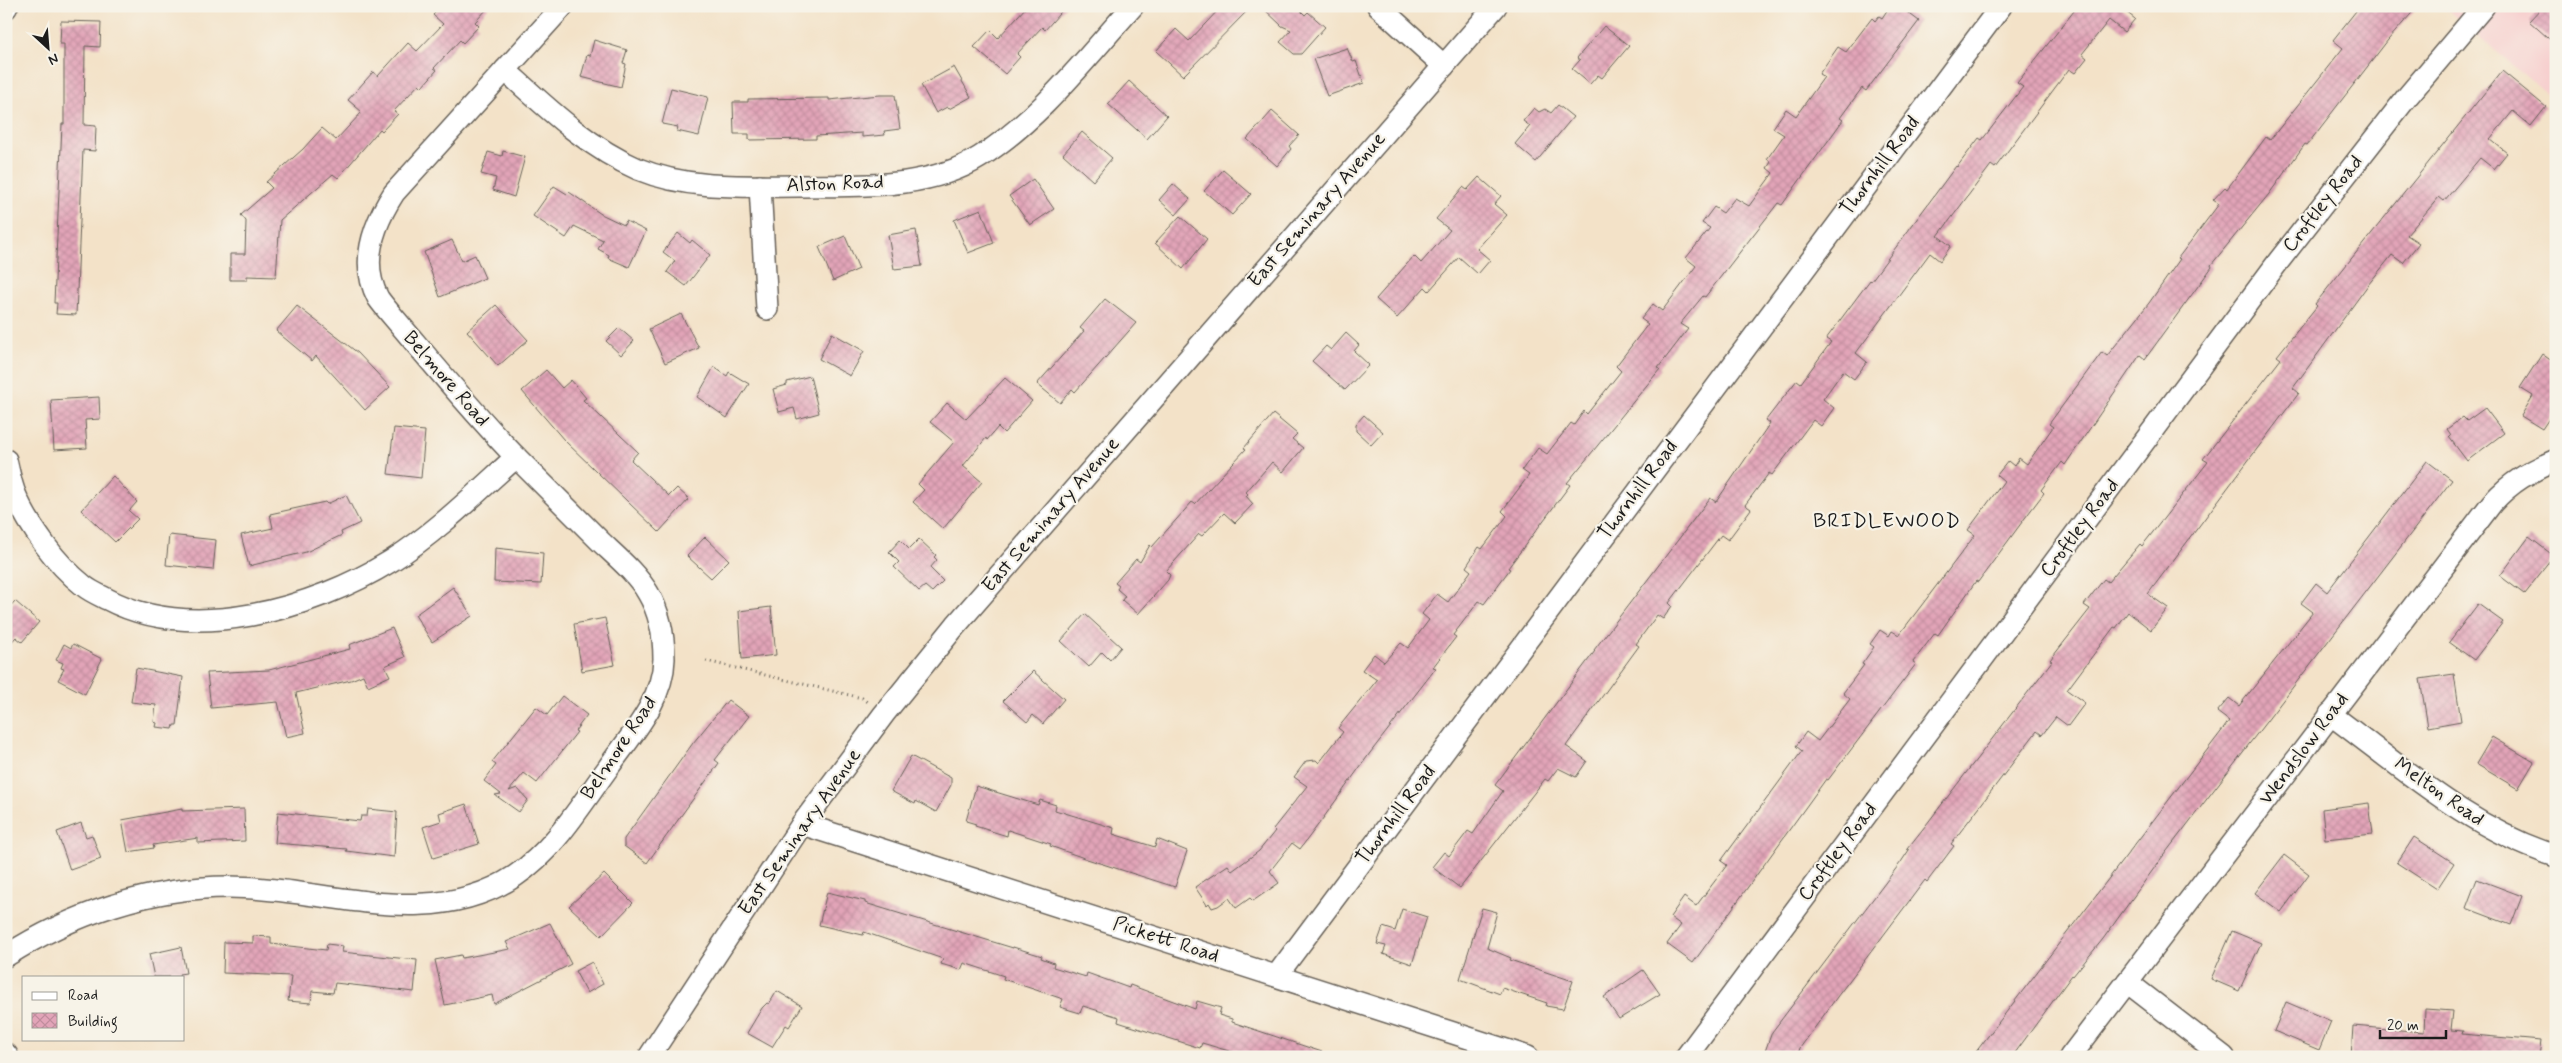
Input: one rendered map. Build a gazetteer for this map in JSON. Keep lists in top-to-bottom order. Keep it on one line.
{"streets":{"street":["Thornhill Road","Alston Road","Croftley Road","East Seminary Avenue","Belmore Road","Wendslow Road","Melton Road","Pickett Road"]},"crossings":[["Thornhill Road","Pickett Road"],["Alston Road","Belmore Road"],["East Seminary Avenue","Pickett Road"],["Wendslow Road","Melton Road"]],"districts":["BRIDLEWOOD"],"legend":["Road","Building"],"scale_bar":"20 m","north":"bottom right"}
